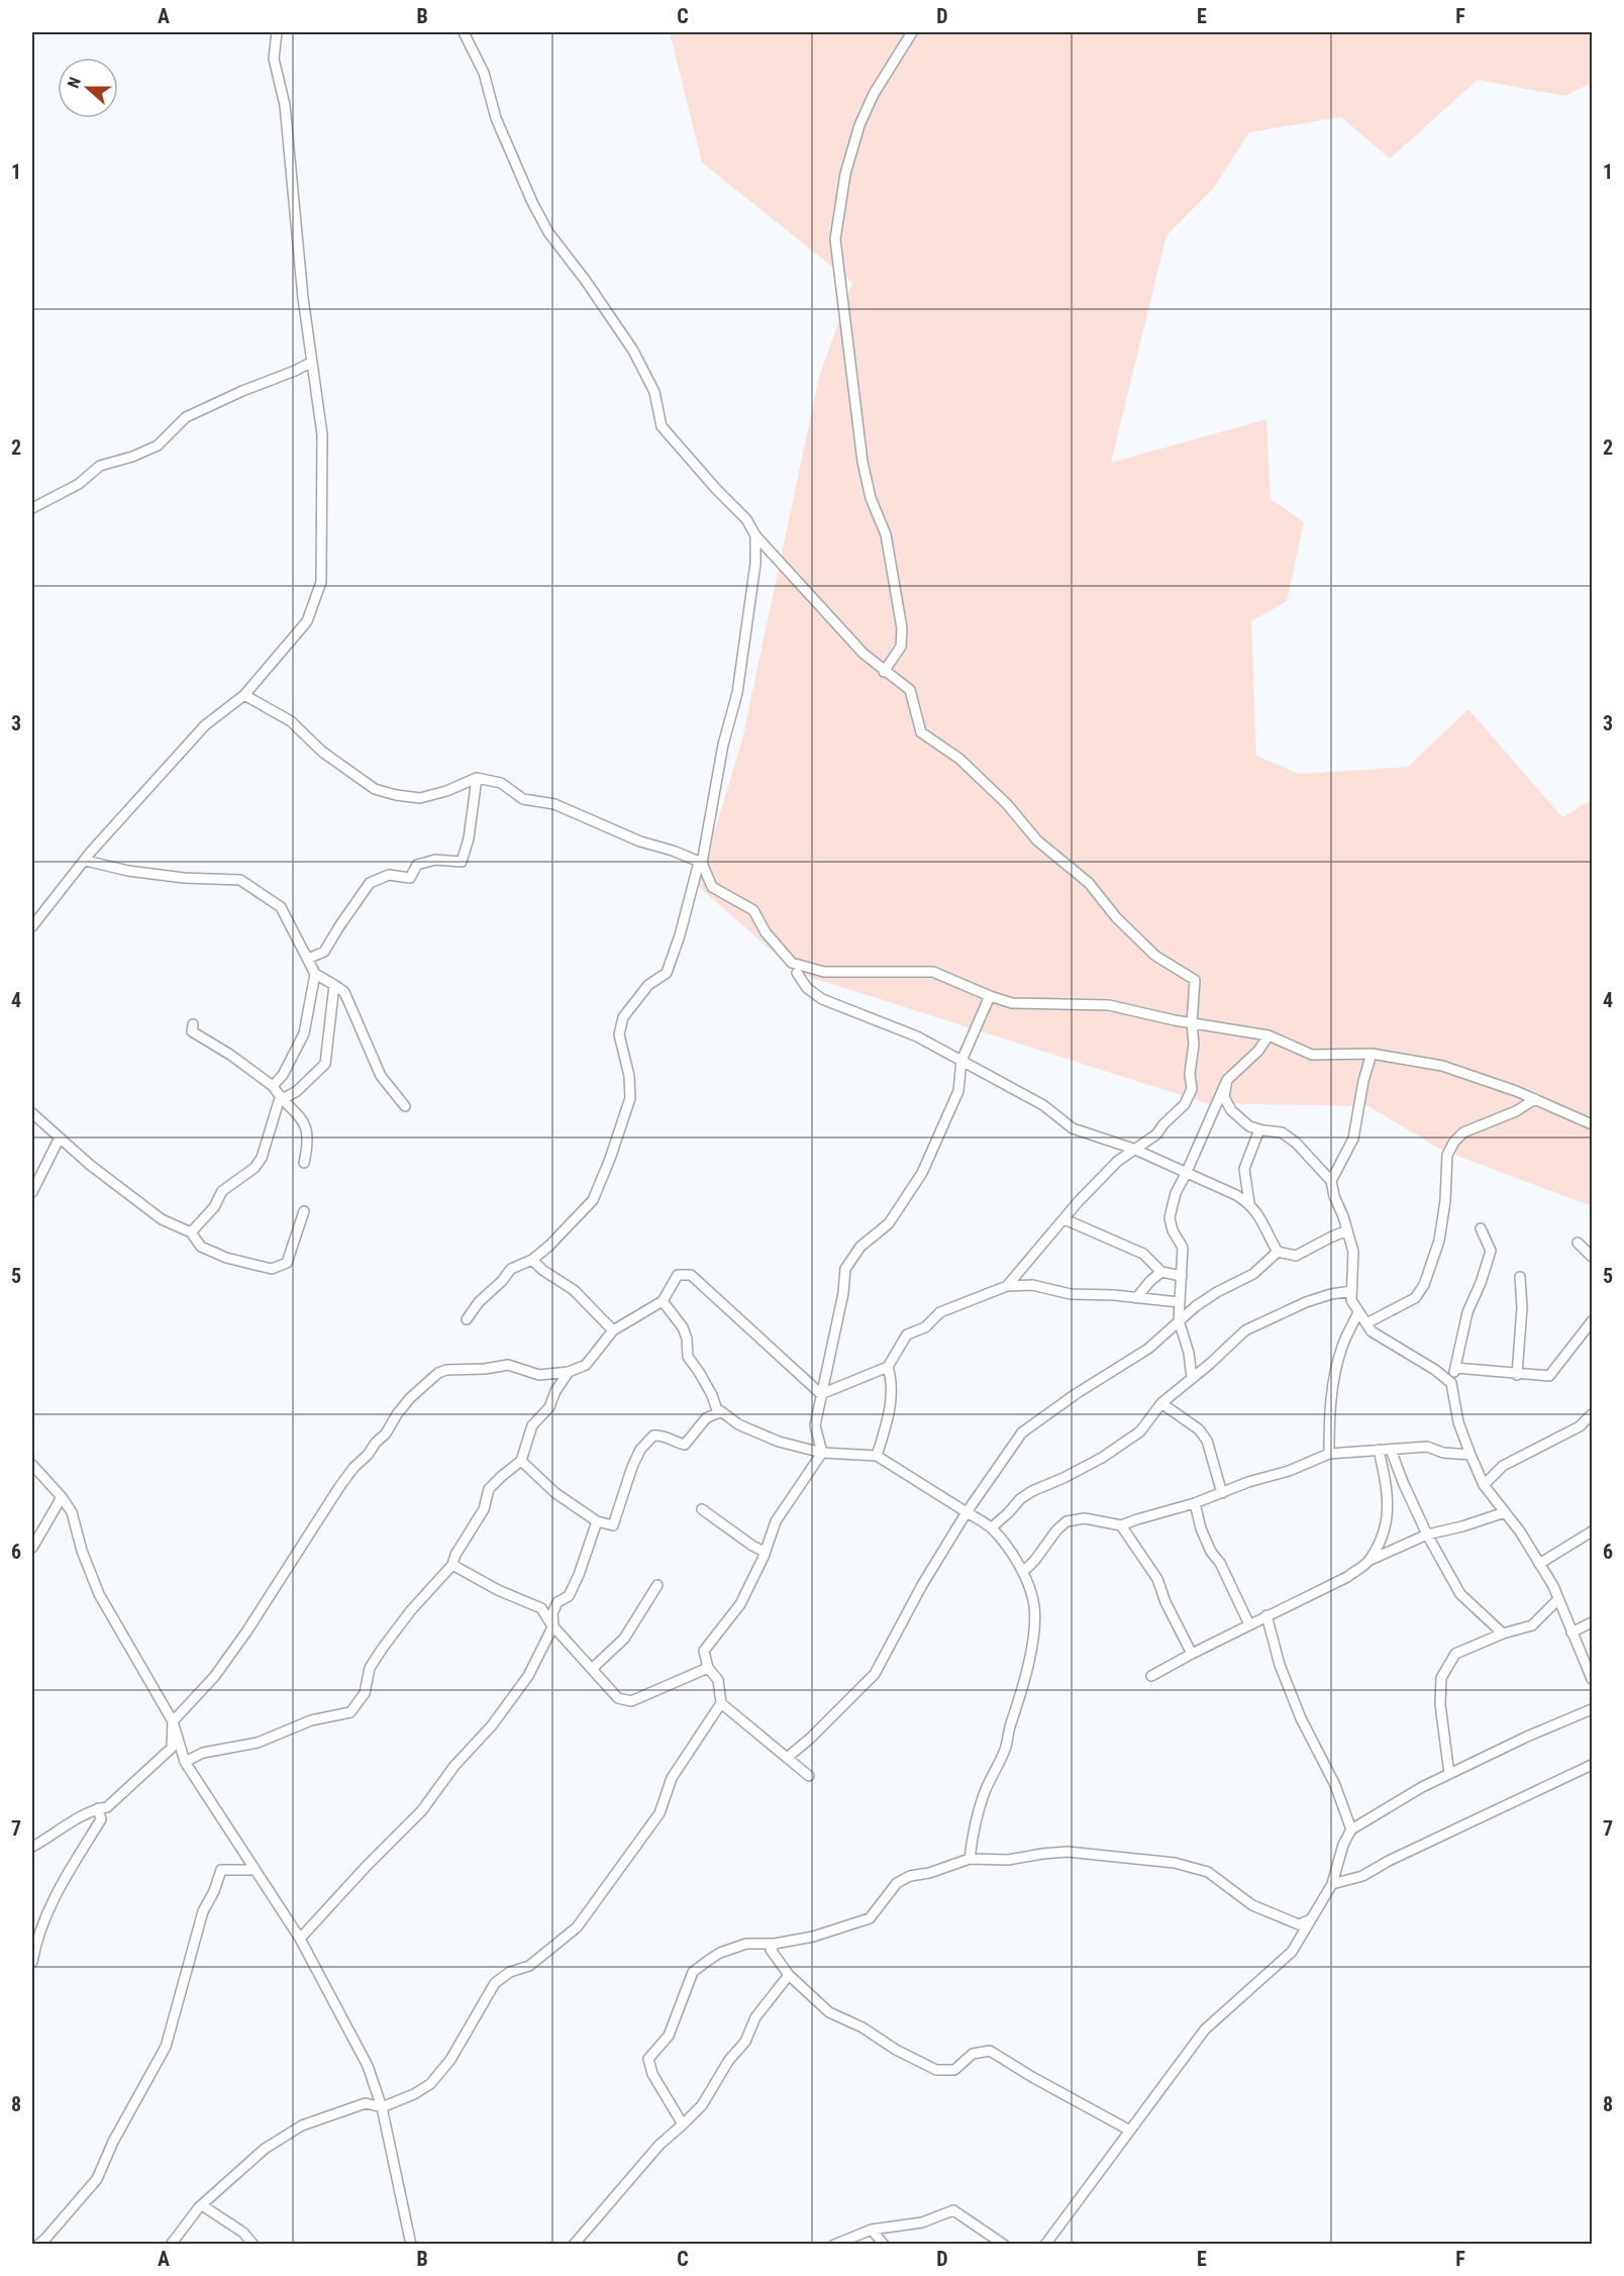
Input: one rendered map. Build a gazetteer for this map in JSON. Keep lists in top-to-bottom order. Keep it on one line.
{"north":"left","grid":{"columns":["A","B","C","D","E","F"],"rows":["1","2","3","4","5","6","7","8"]}}
